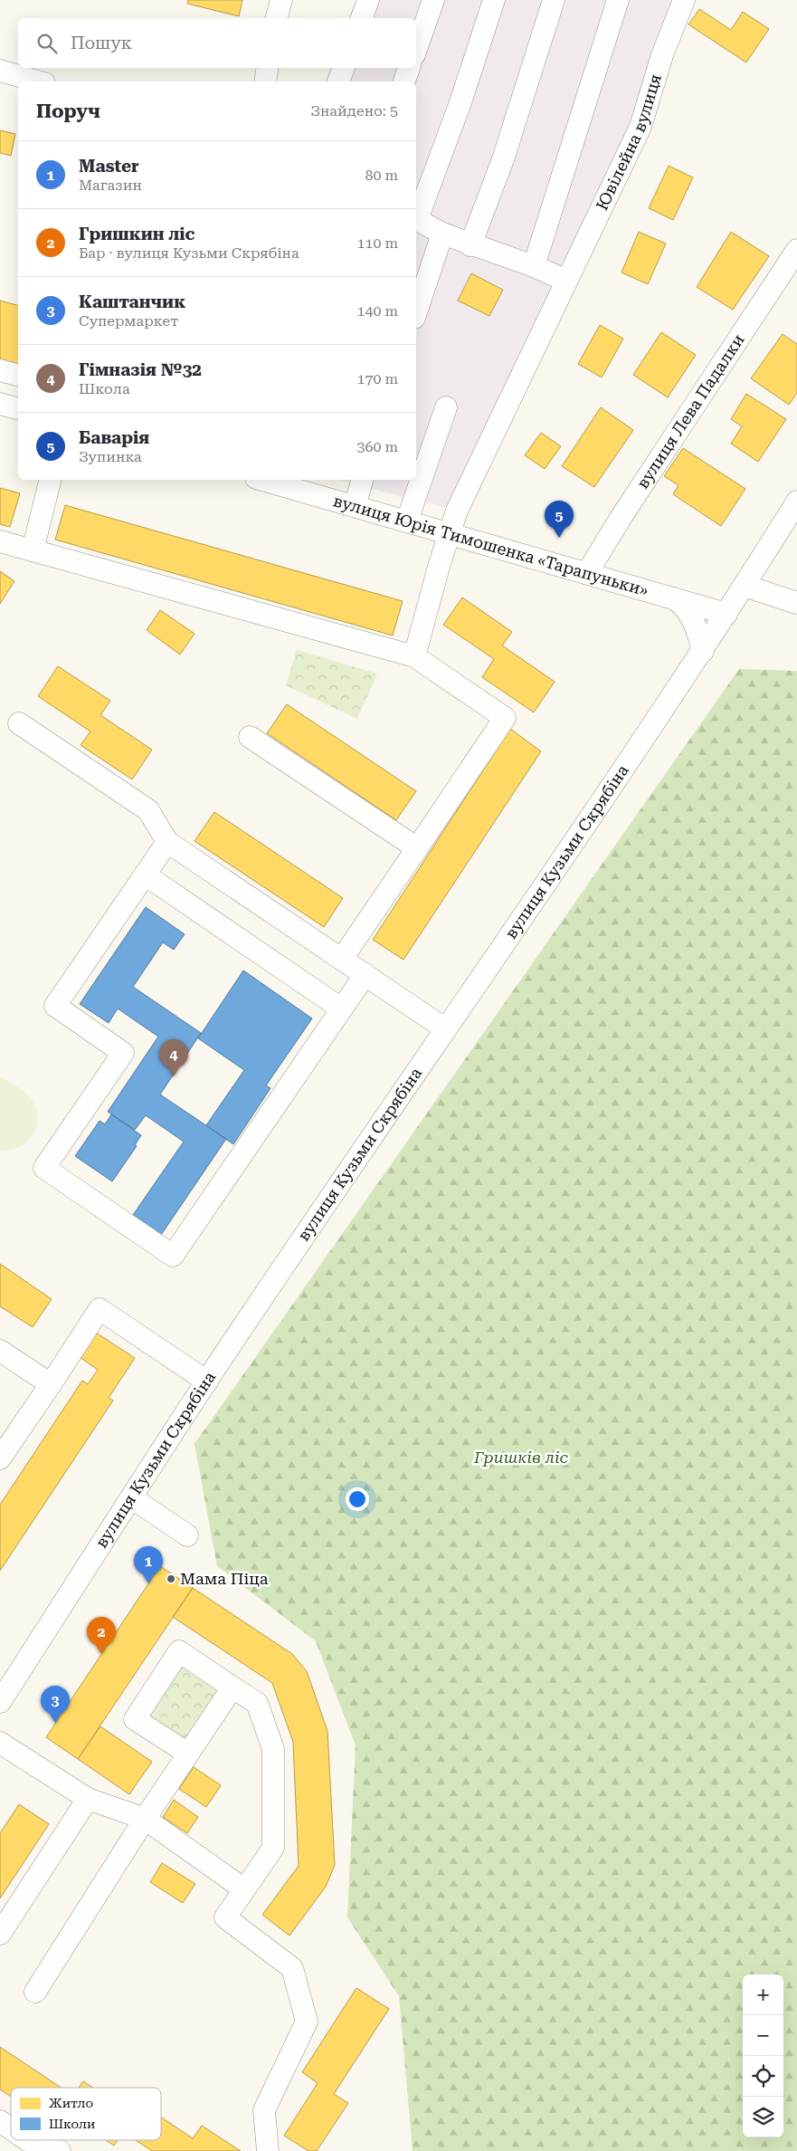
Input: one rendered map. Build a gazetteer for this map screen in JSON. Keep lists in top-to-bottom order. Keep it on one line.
{"streets":{"street":["Ювілейна вулиця","вулиця Лева Падалки","вулиця Юрія Тимошенка «Тарапуньки»","вулиця Кузьми Скрябіна"]},"crossings":[["Ювілейна вулиця","вулиця Юрія Тимошенка «Тарапуньки»"],["вулиця Лева Падалки","вулиця Юрія Тимошенка «Тарапуньки»"],["вулиця Юрія Тимошенка «Тарапуньки»","вулиця Кузьми Скрябіна"]],"parks":["Гришків ліс"],"places":["Мама Піца"],"legend":["Житло","Школи"],"page":{"search":"Пошук","heading":["Поруч","Знайдено: 5"],"list":[{"mark":"1","name":"Master","note":"Магазин","value":"80 m"},{"mark":"2","name":"Гришкин ліс","note":"Бар · вулиця Кузьми Скрябіна","value":"110 m"},{"mark":"3","name":"Каштанчик","note":"Супермаркет","value":"140 m"},{"mark":"4","name":"Гімназія №32","note":"Школа","value":"170 m"},{"mark":"5","name":"Баварія","note":"Зупинка","value":"360 m"}],"pins":["5","4","1","2","3"],"map_buttons":["+","−"]}}
